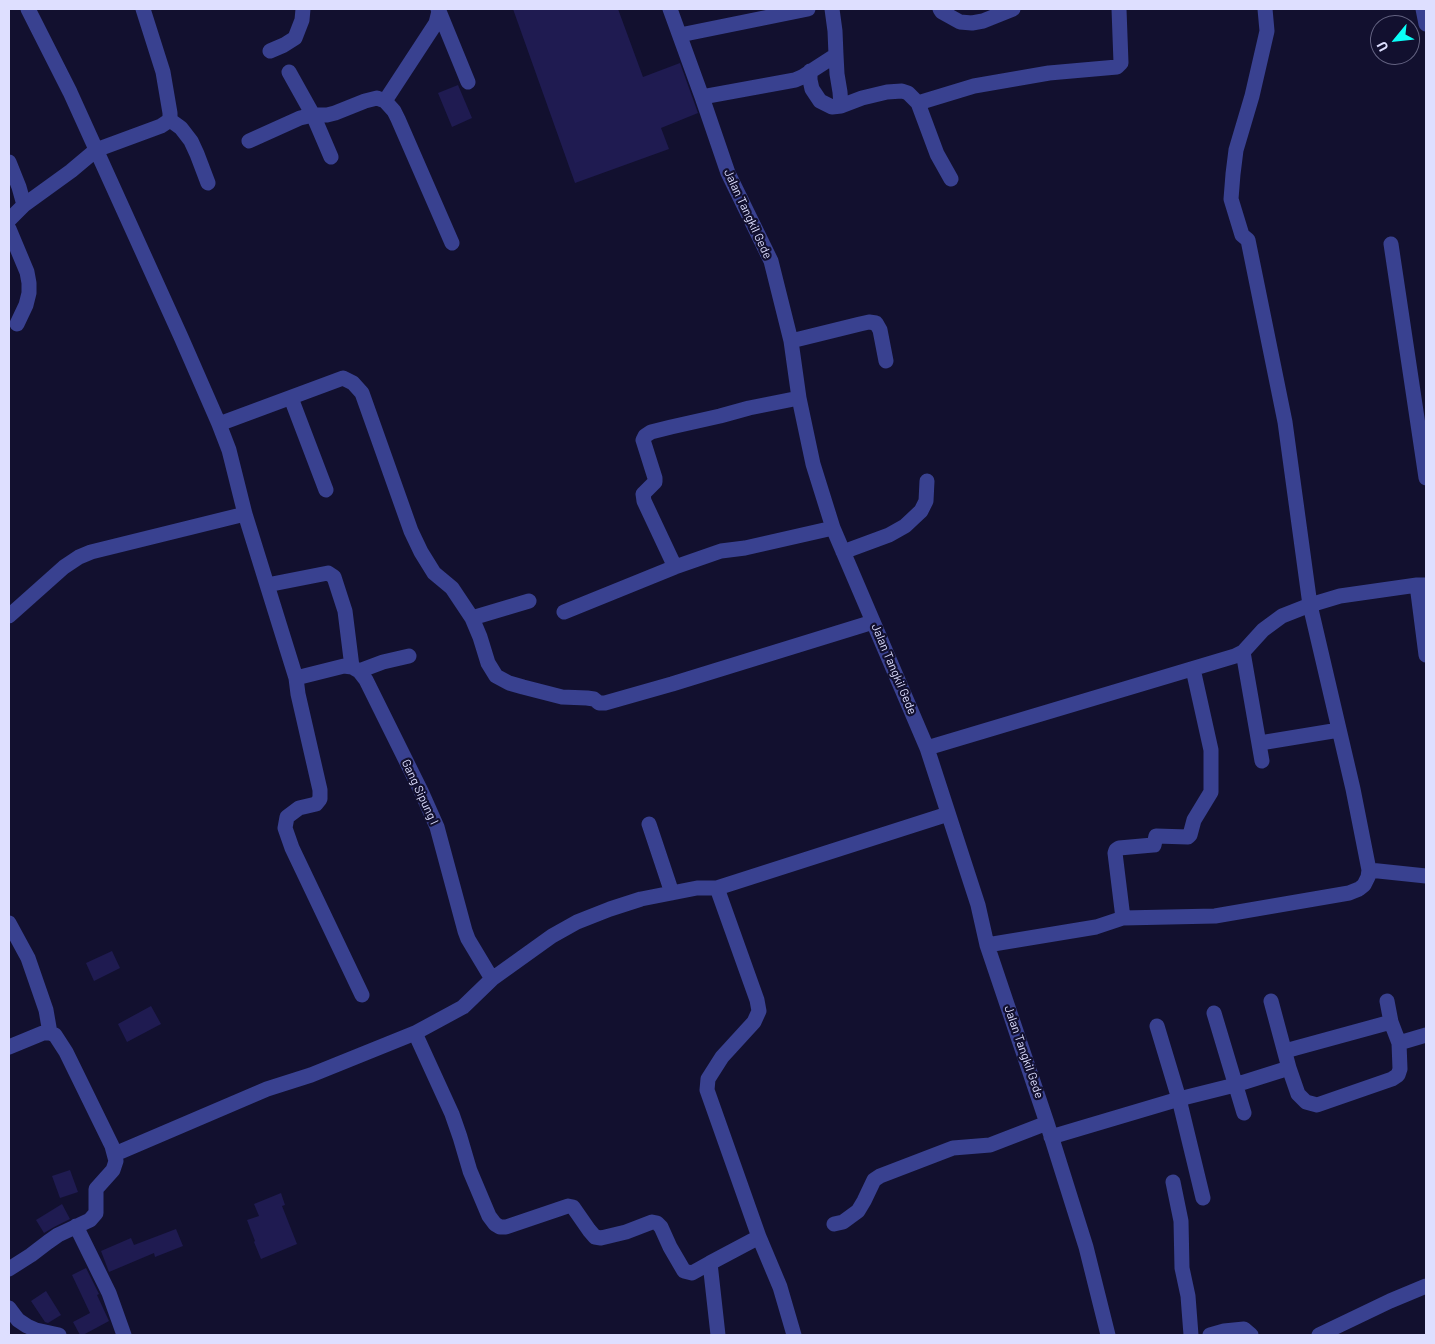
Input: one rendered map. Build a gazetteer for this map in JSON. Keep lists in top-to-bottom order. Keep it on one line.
{"streets":{"street":["Jalan Tangkil Gede","Gang Sipung I"]},"north":"bottom left"}
